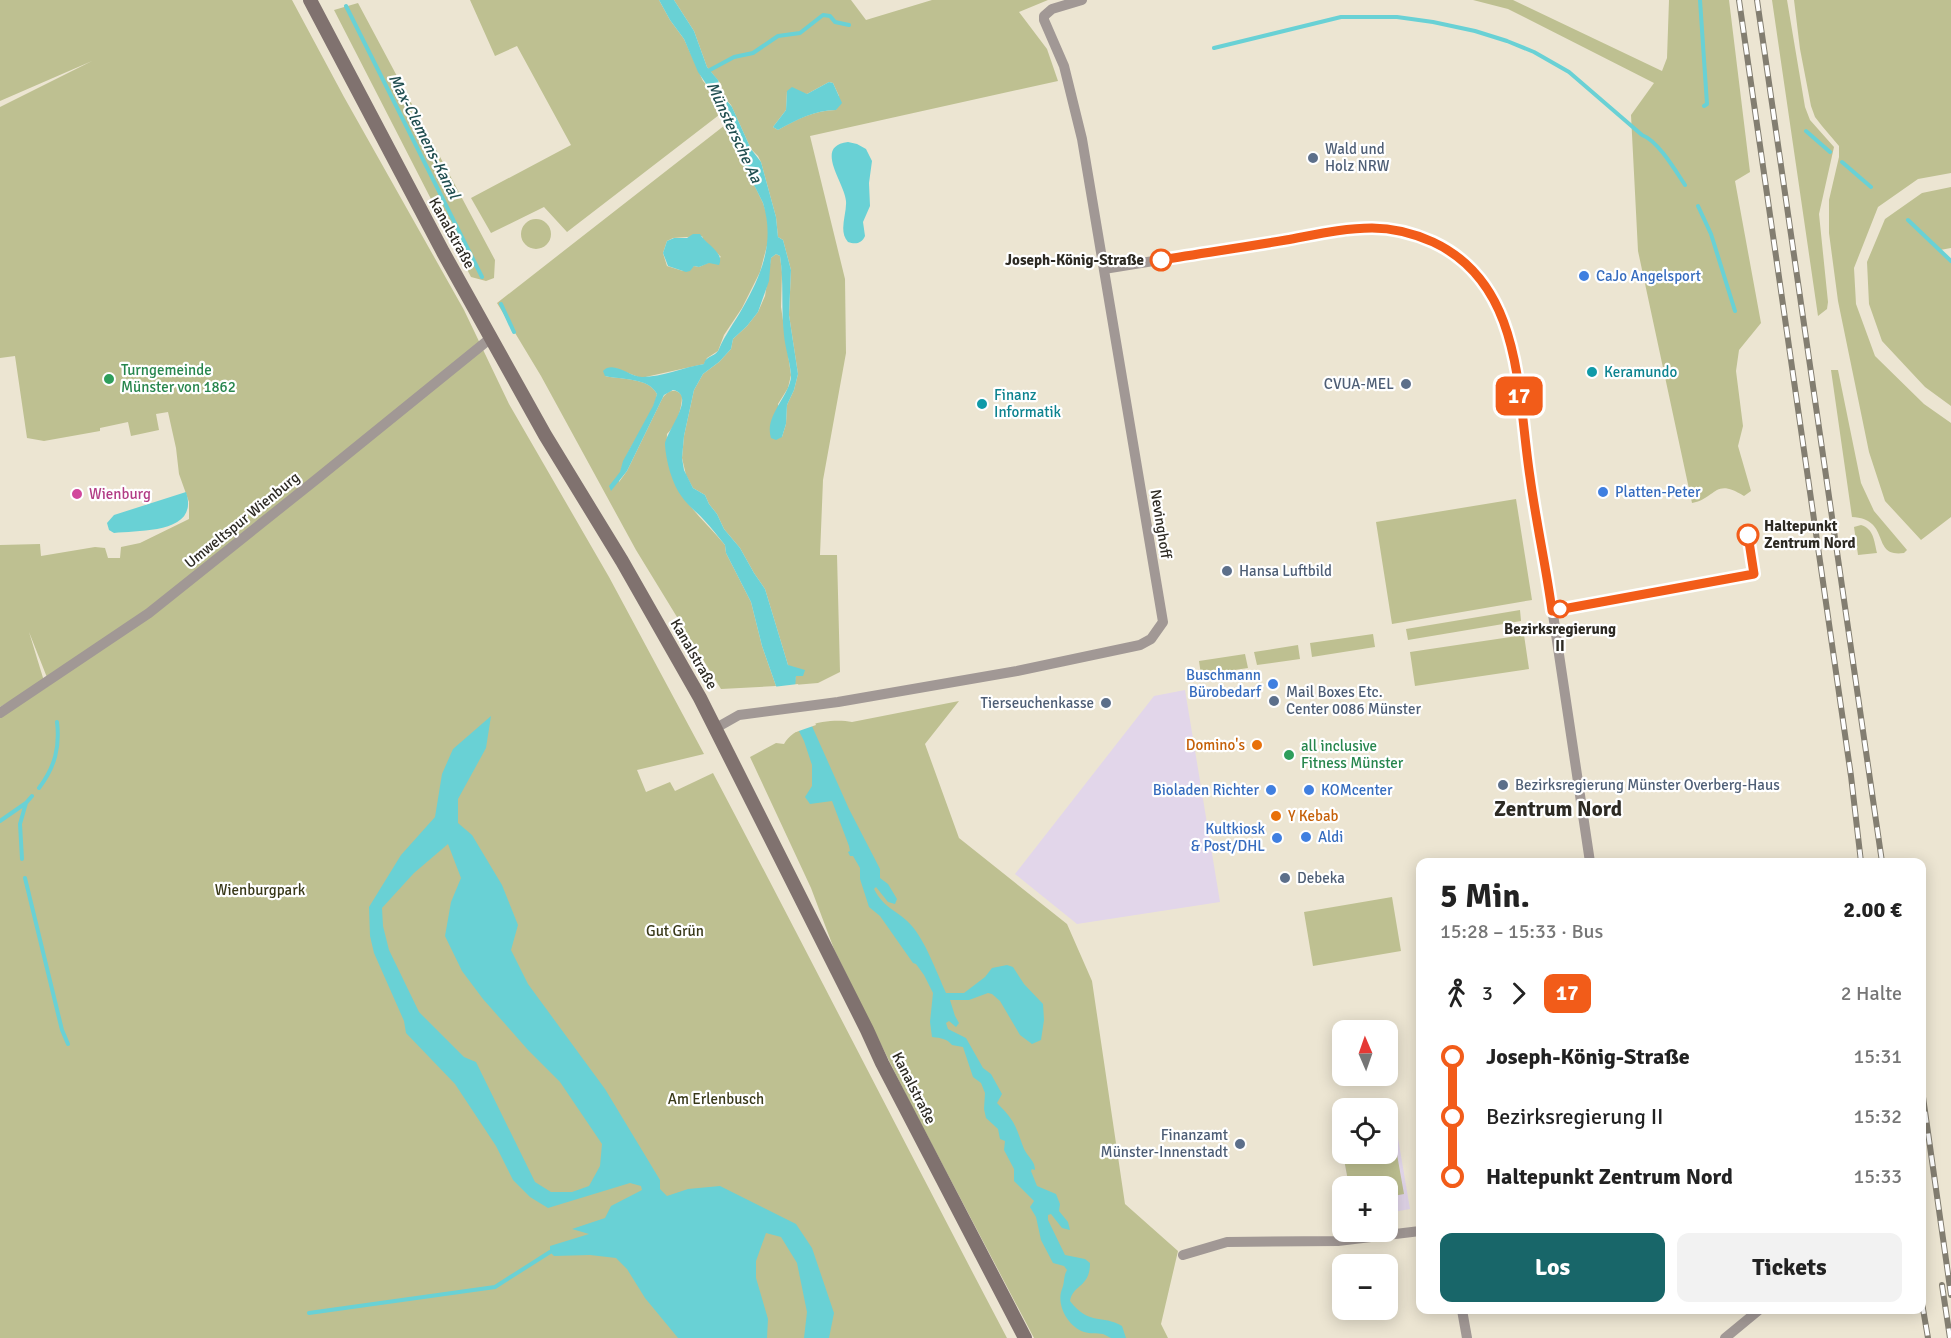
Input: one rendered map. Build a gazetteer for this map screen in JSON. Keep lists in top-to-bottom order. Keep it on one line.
{"streets":{"main road":["Kanalstraße"],"street":["Umweltspur Wienburg","Nevinghoff"]},"crossings":[["Kanalstraße","Umweltspur Wienburg"],["Kanalstraße","Nevinghoff"]],"districts":["Zentrum Nord"],"water":["Münstersche Aa","Max-Clemens-Kanal"],"parks":["Wienburgpark","Gut Grün","Am Erlenbusch"],"places":["Wald und Holz NRW","Joseph-König-Straße","CaJo Angelsport","Keramundo","Turngemeinde Münster von 1862","CVUA-MEL","Finanz Informatik","Platten-Peter","Wienburg","Haltepunkt Zentrum Nord","Hansa Luftbild","Bezirksregierung II","Buschmann Bürobedarf","Mail Boxes Etc. Center 0086 Münster","Tierseuchenkasse","Domino's","all inclusive Fitness Münster","Bezirksregierung Münster Overberg-Haus","Bioladen Richter","KOMcenter","Y Kebab","Aldi","Kultkiosk & Post/DHL","Debeka","Finanzamt Münster-Innenstadt"],"lines":["bus line 17"],"north":"top","page":{"on_map":"17","heading":["5 Min.","15:28 – 15:33 · Bus","2.00 €"],"legs":["3","17","2 Halte"],"map_buttons":["+","−"],"list":[{"name":"Joseph-König-Straße","value":"15:31"},{"name":"Bezirksregierung II","value":"15:32"},{"name":"Haltepunkt Zentrum Nord","value":"15:33"}],"buttons":["Los","Tickets"]}}
